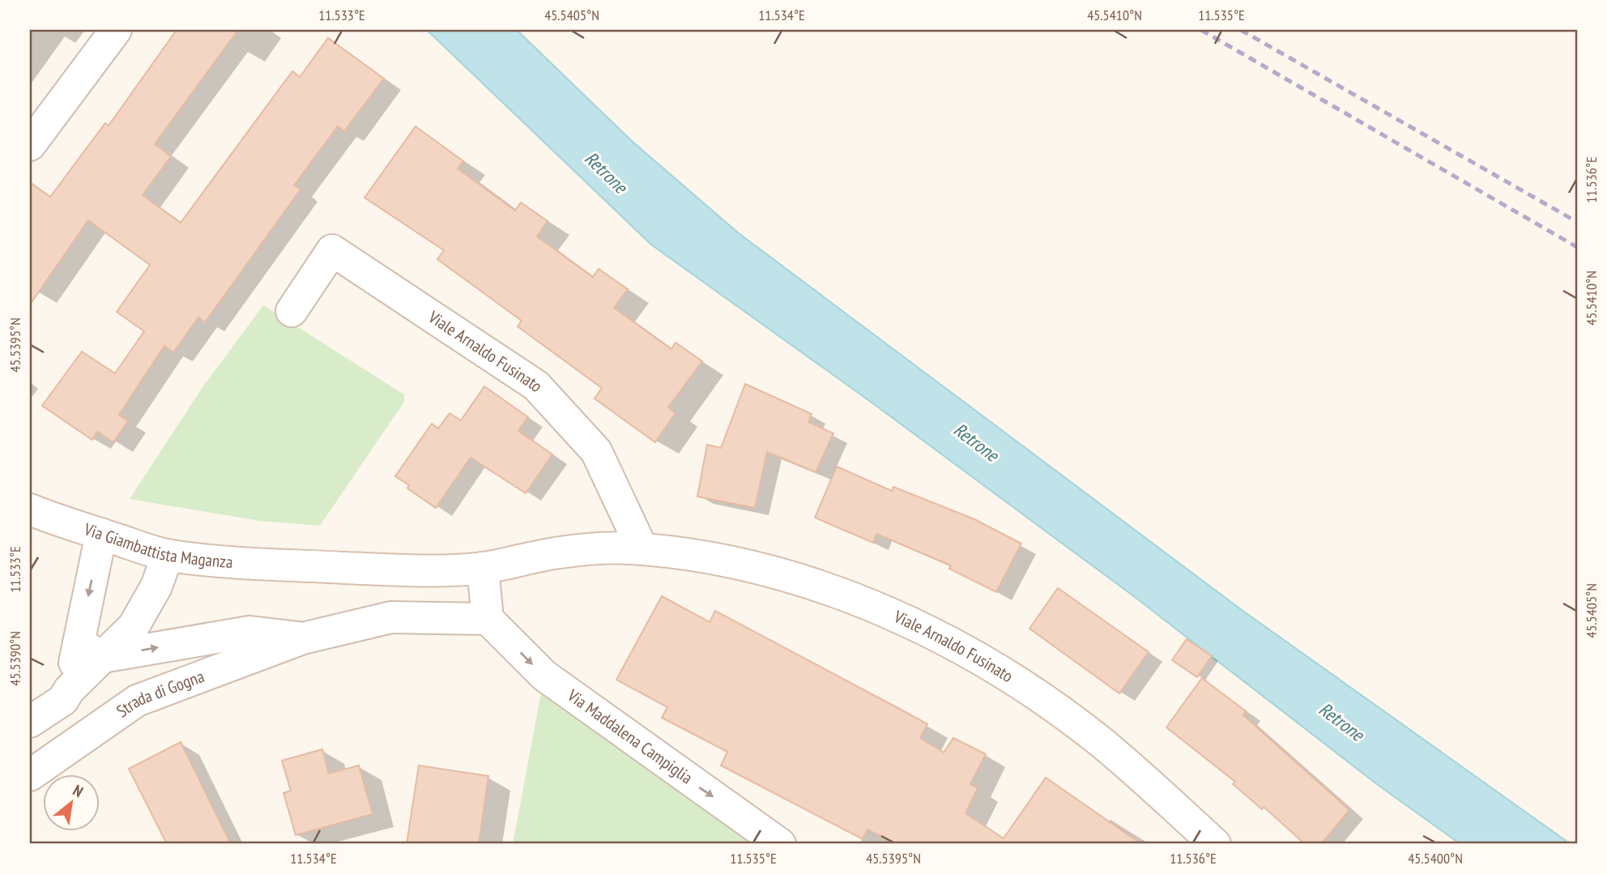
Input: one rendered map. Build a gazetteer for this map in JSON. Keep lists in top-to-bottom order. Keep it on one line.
{"streets":{"street":["Viale Arnaldo Fusinato","Via Giambattista Maganza","Strada di Gogna","Via Maddalena Campiglia"]},"crossings":[["Viale Arnaldo Fusinato","Via Giambattista Maganza"],["Strada di Gogna","Via Maddalena Campiglia"]],"one_way":["Via Maddalena Campiglia"],"water":["Retrone"],"north":"top right","coordinates":["11.533°E","45.5405°N","11.534°E","45.5410°N","11.535°E","11.536°E","45.5395°N","45.5390°N","45.5400°N"]}
